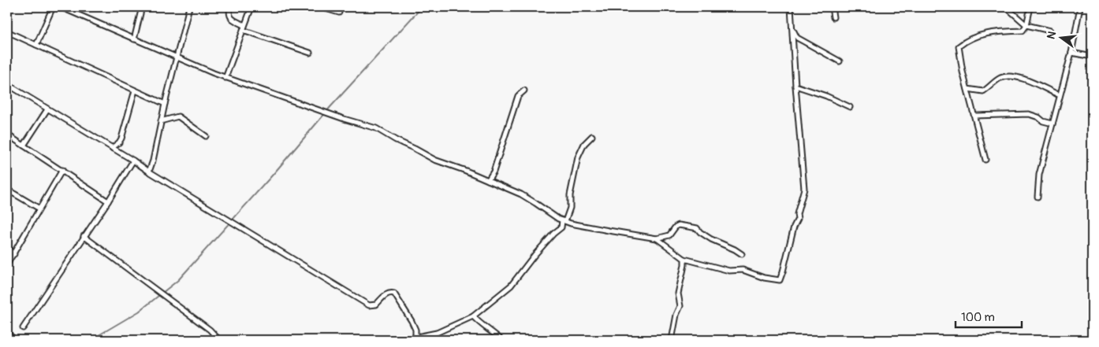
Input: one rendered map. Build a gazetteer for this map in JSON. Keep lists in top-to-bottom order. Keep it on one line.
{"scale_bar":"100 m","north":"left"}
